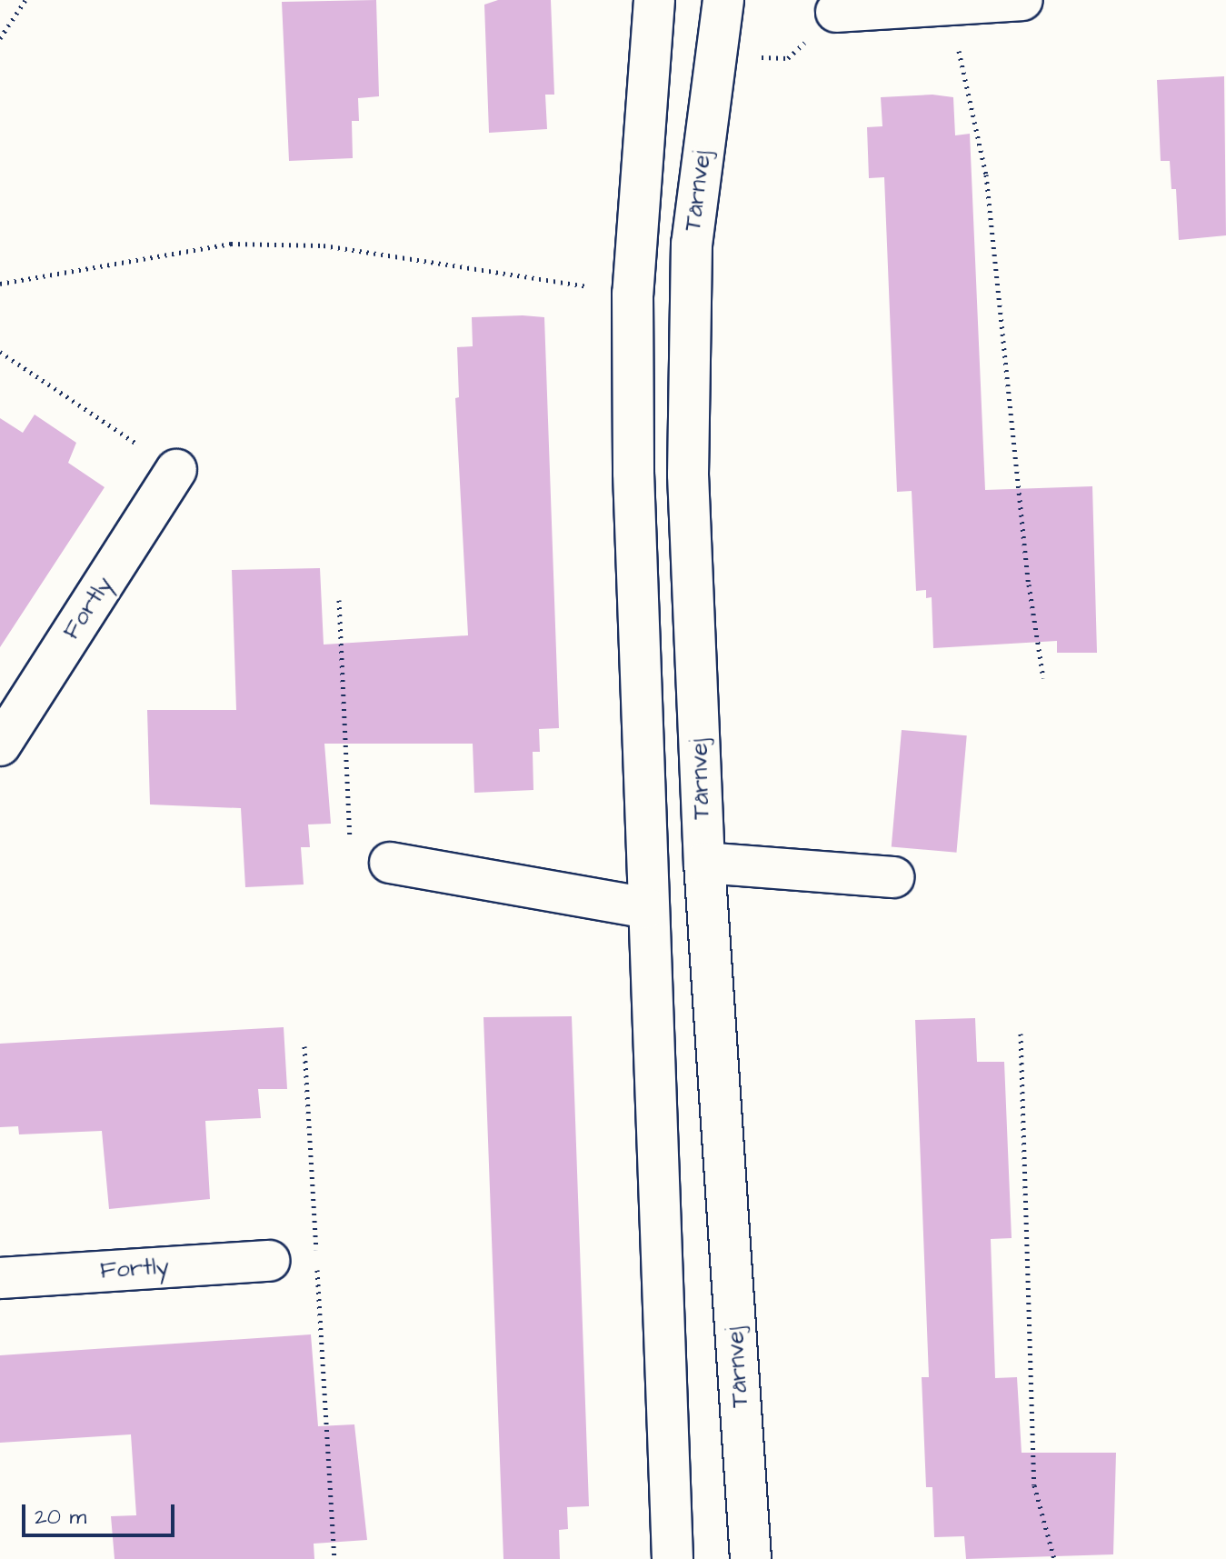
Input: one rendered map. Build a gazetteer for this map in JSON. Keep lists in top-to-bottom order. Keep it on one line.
{"streets":{"street":["Tårnvej","Fortly"]},"scale_bar":"20 m"}
